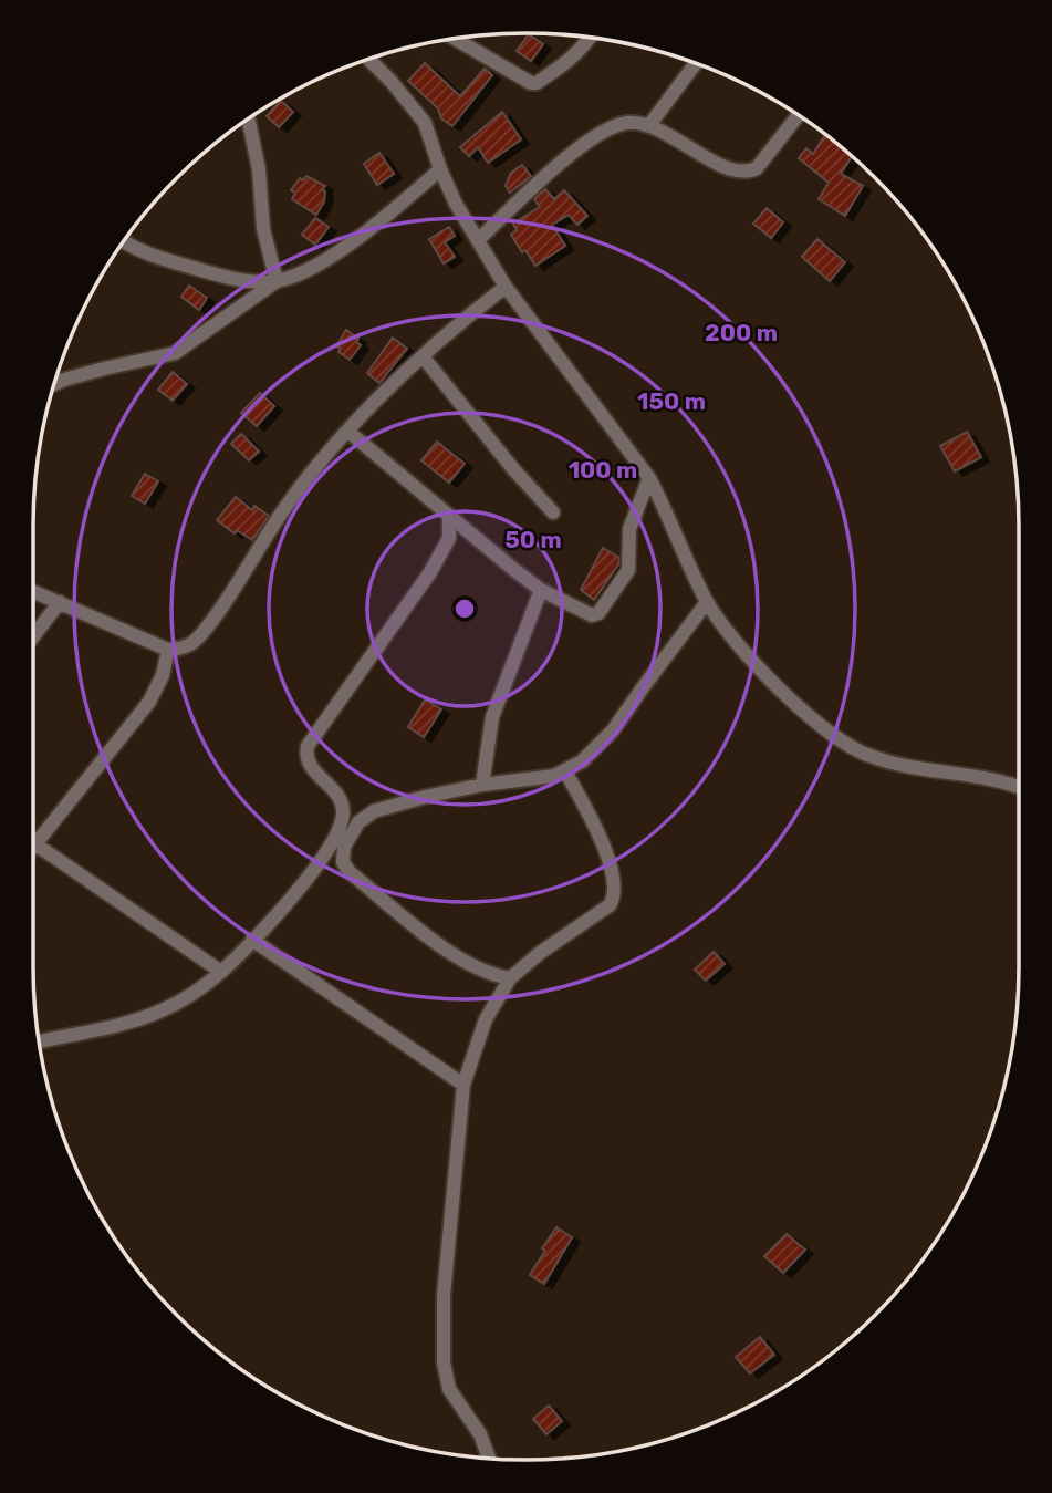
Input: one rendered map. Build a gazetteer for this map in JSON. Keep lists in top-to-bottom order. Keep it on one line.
{"rings":["200 m","150 m","100 m","50 m"]}
